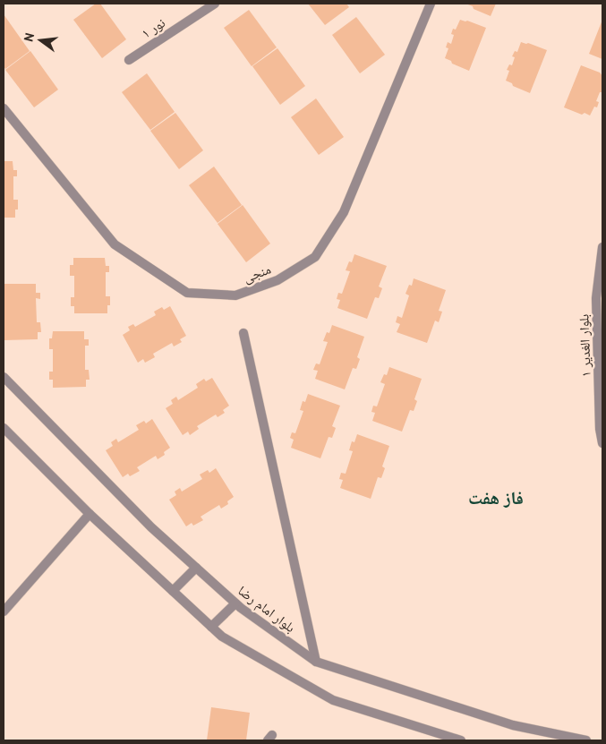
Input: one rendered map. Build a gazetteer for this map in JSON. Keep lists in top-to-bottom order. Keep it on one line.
{"streets":{"street":["نور ۱","منجی","بلوار الغدیر ۱","بلوار امام رضا"]},"districts":["فاز هفت"],"north":"left"}
